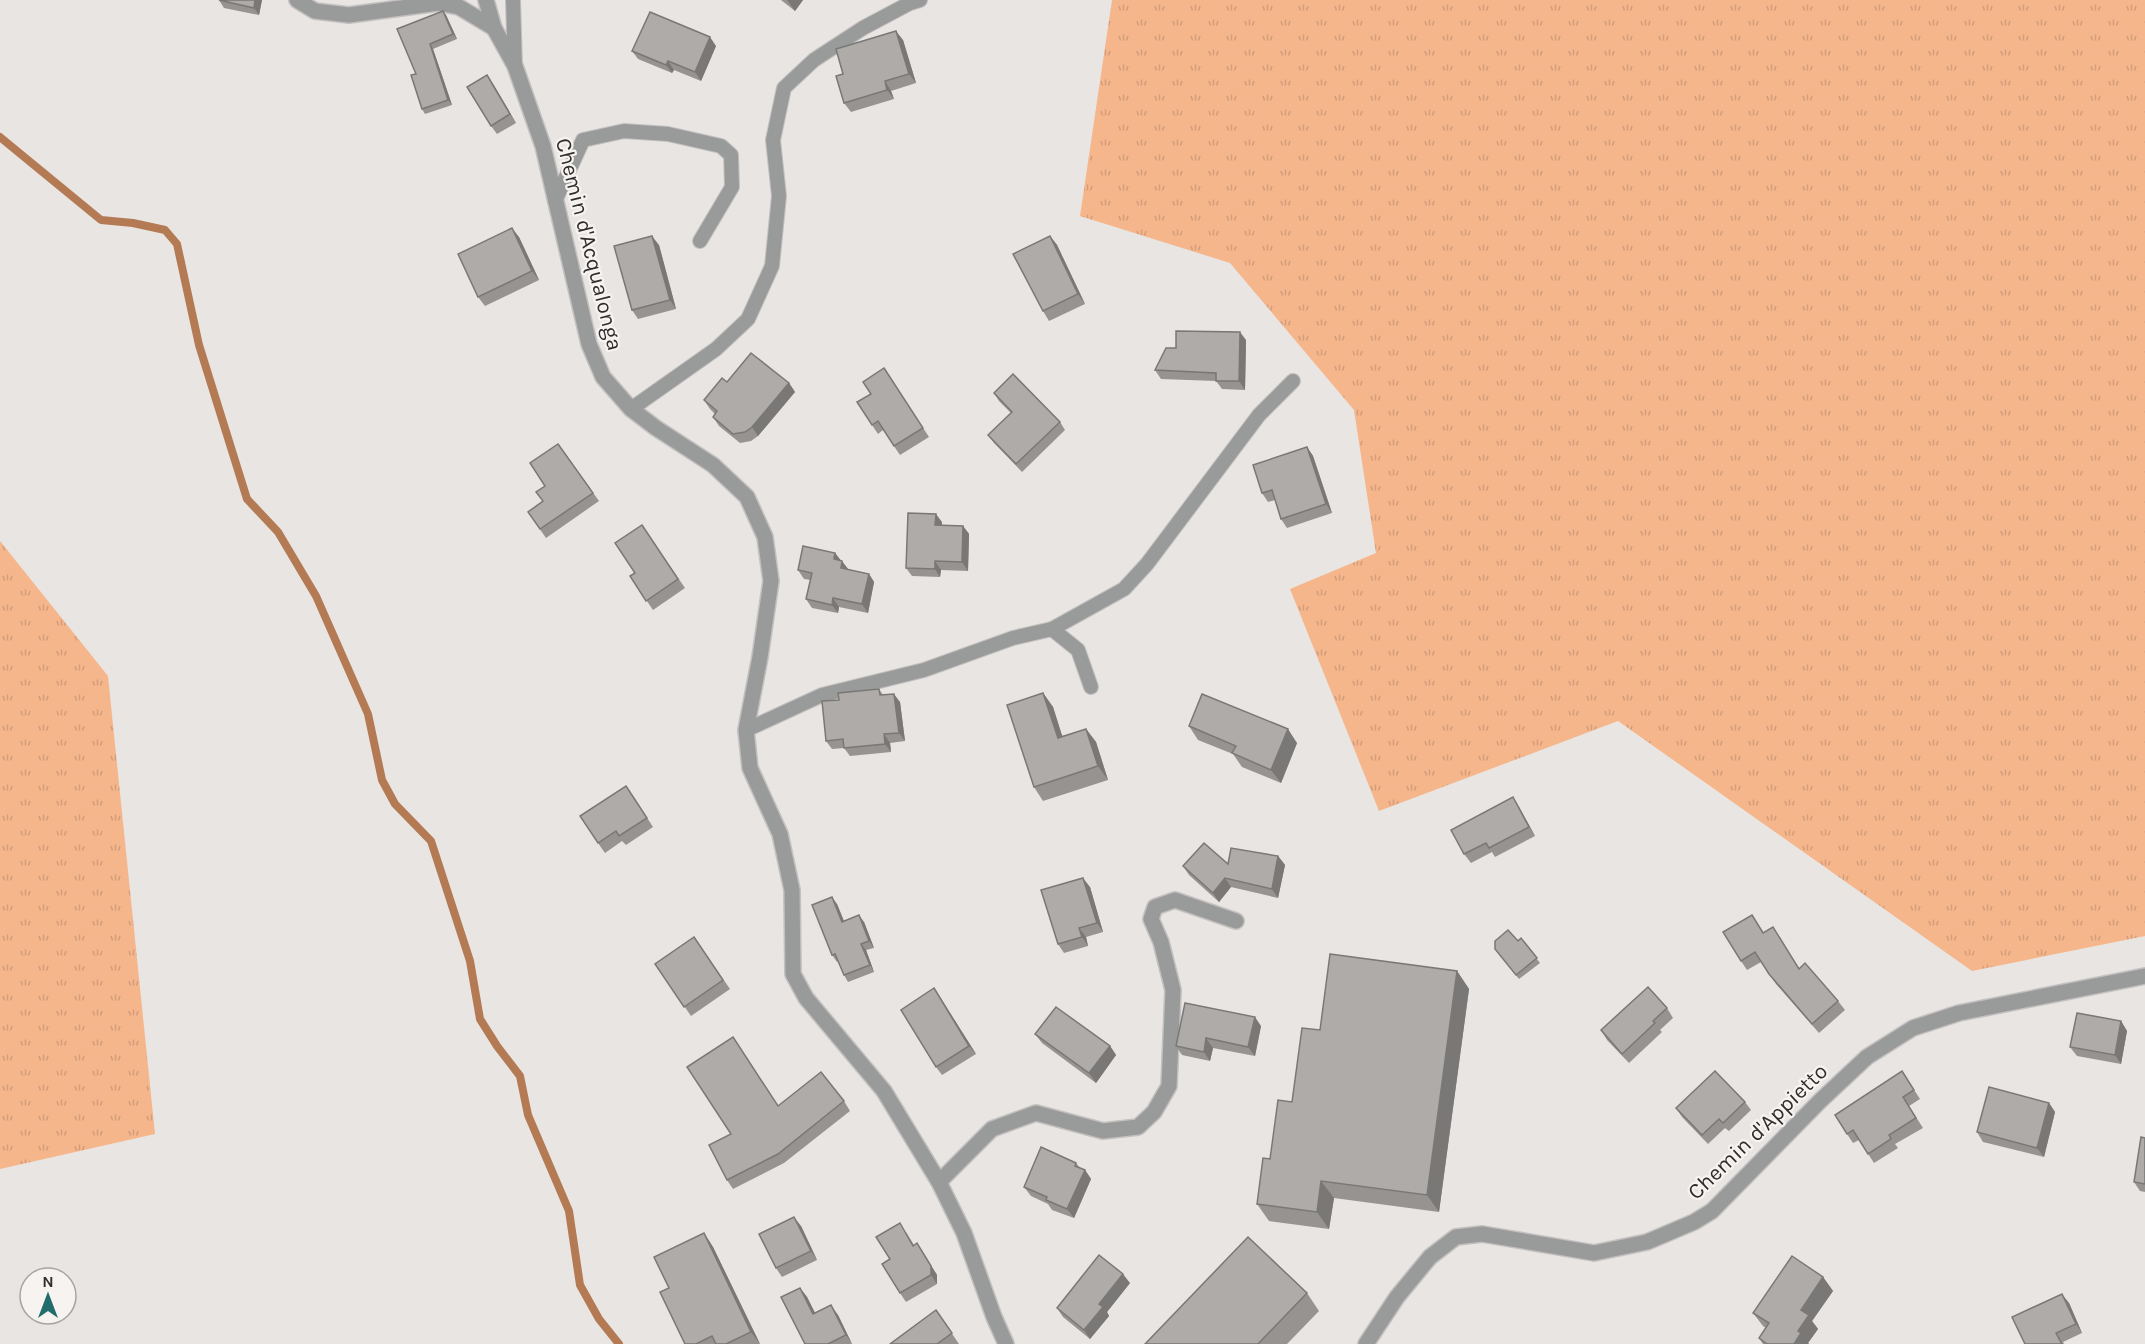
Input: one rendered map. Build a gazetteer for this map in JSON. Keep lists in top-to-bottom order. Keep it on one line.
{"streets":{"street":["Chemin d'Acqualonga","Chemin d'Appietto"]},"north":"top"}
